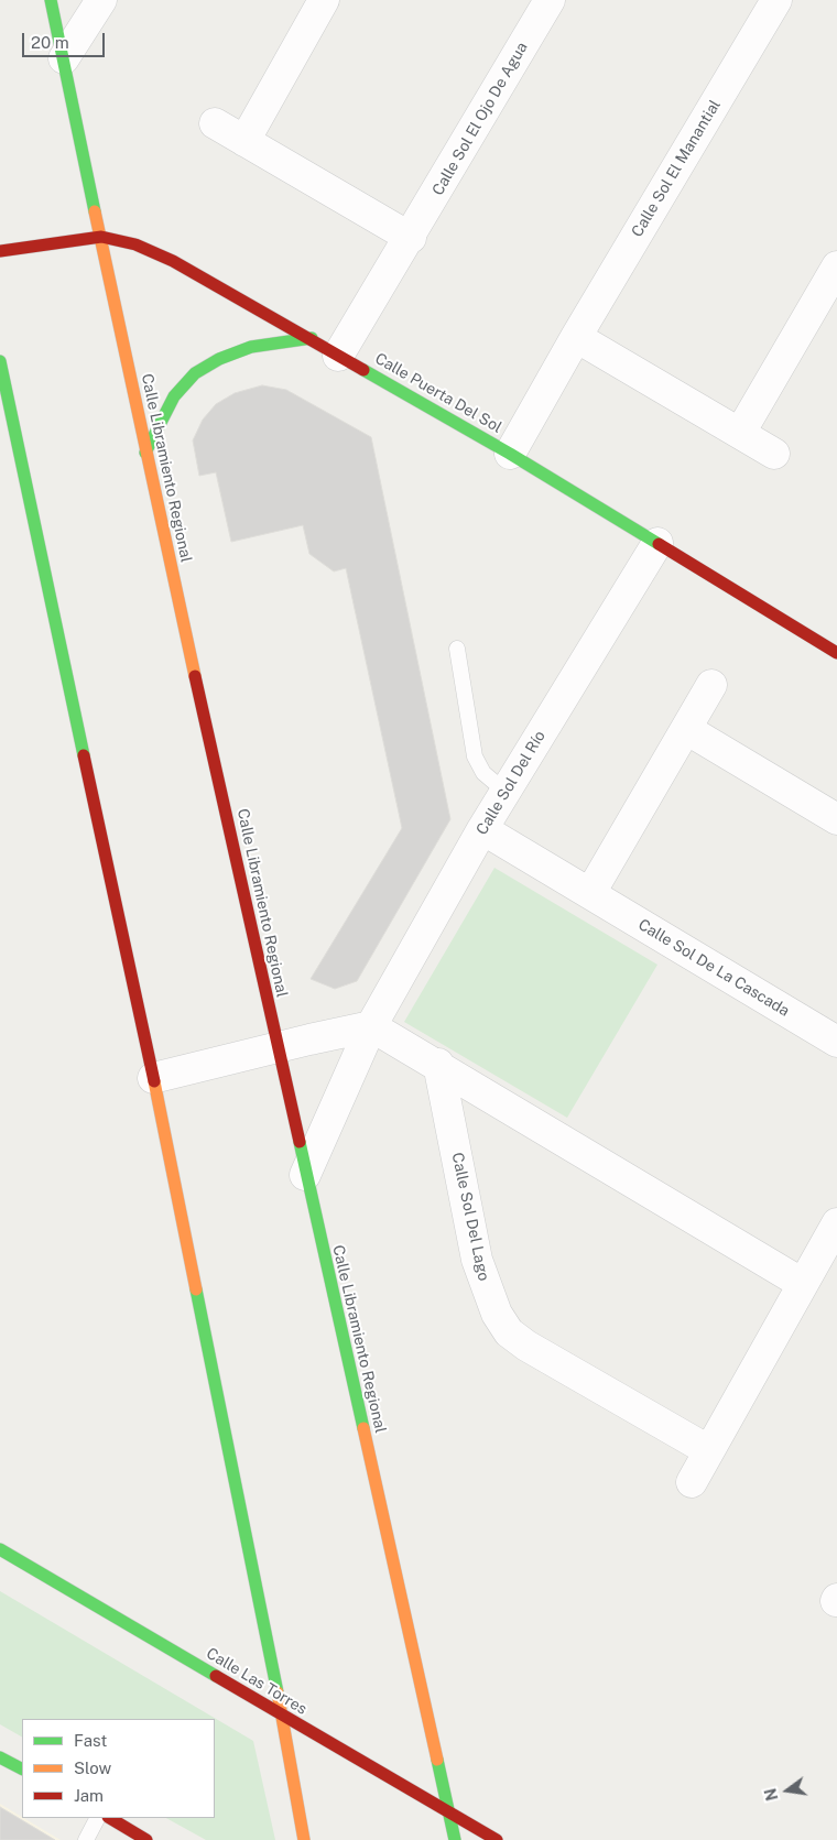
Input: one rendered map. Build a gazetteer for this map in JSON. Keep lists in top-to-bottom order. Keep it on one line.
{"streets":{"street":["Calle Sol El Ojo De Agua","Calle Sol El Manantial","Calle Puerta Del Sol","Calle Libramiento Regional","Calle Sol Del Río","Calle Sol De La Cascada","Calle Sol Del Lago","Calle Las Torres"]},"crossings":[["Calle Sol El Ojo De Agua","Calle Puerta Del Sol"],["Calle Sol El Manantial","Calle Puerta Del Sol"],["Calle Puerta Del Sol","Calle Libramiento Regional"],["Calle Puerta Del Sol","Calle Sol Del Río"],["Calle Libramiento Regional","Calle Sol Del Río"],["Calle Libramiento Regional","Calle Las Torres"],["Calle Sol Del Río","Calle Sol De La Cascada"]],"legend":["Fast","Slow","Jam"],"scale_bar":"20 m","north":"left"}
